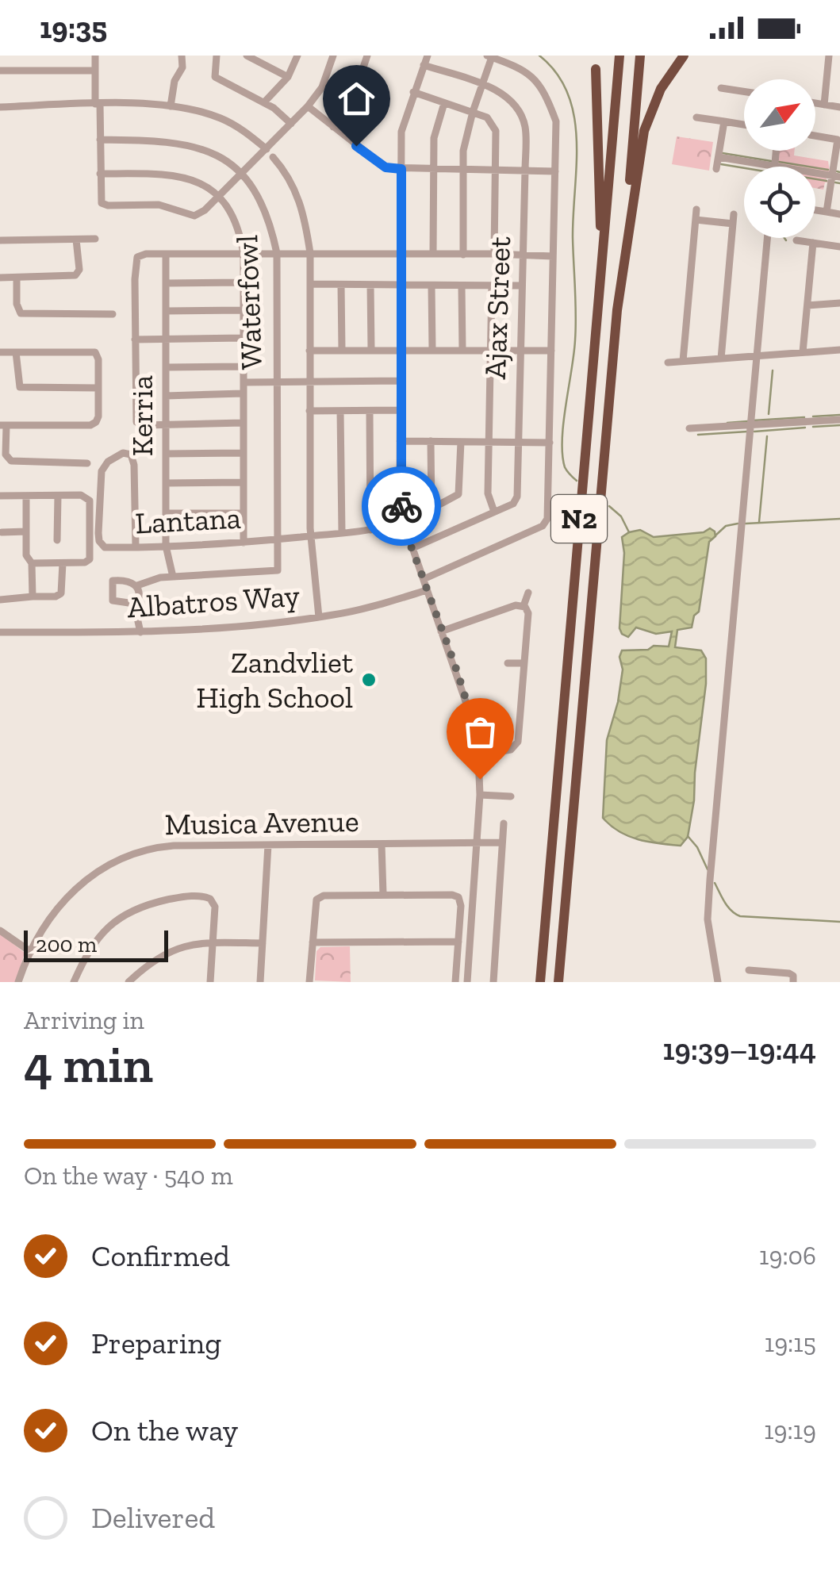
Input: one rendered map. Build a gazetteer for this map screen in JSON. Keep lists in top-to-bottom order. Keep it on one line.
{"streets":{"highway":["N2"],"street":["Waterfowl","Ajax Street","Kerria","Lantana","Albatros Way","Musica Avenue"]},"crossings":[["Waterfowl","Kerria"],["Waterfowl","Lantana"],["Kerria","Lantana"]],"places":["Zandvliet High School"],"scale_bar":"200 m","north":"top right","page":{"status":"19:35","scale":"200 m","heading":["4 min","Arriving in","19:39–19:44"],"bar":"On the way · 540 m","list":[["Confirmed","19:06"],["Preparing","19:15"],["On the way","19:19"],"Delivered"]}}
